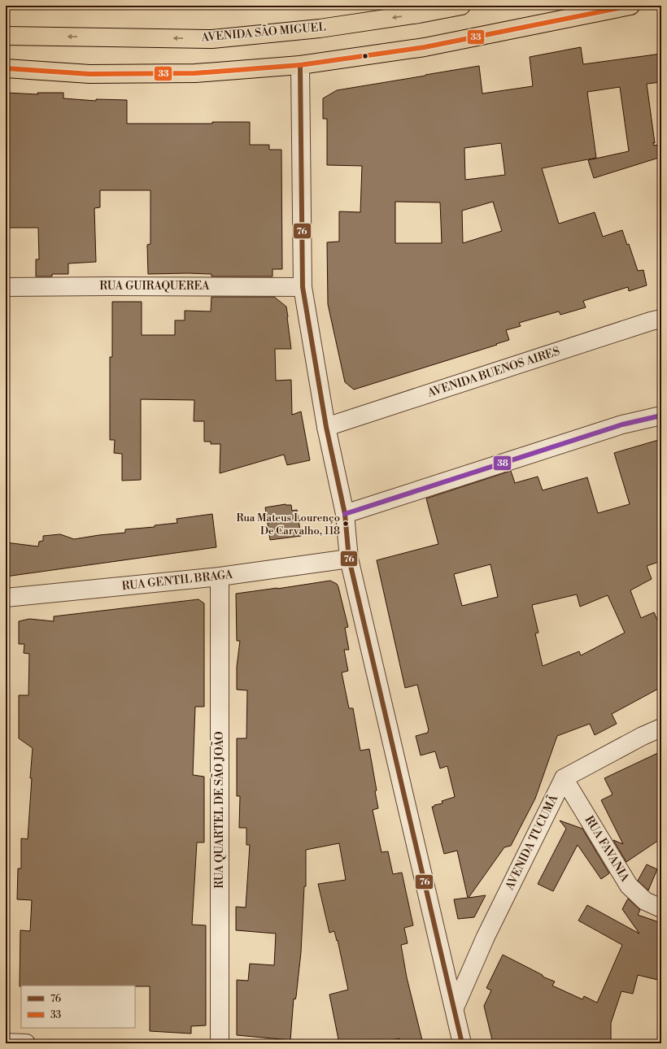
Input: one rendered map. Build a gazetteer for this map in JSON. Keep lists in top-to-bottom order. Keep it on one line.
{"streets":{"main road":["AVENIDA SÃO MIGUEL"],"street":["RUA GUIRAQUEREA","AVENIDA BUENOS AIRES","RUA GENTIL BRAGA","RUA QUARTEL DE SÃO JOÃO","AVENIDA TUCUMÃ","RUA FAVANIA"]},"crossings":[["RUA GENTIL BRAGA","RUA QUARTEL DE SÃO JOÃO"],["AVENIDA TUCUMÃ","RUA FAVANIA"]],"places":["Rua Mateus Lourenço De Carvalho, 118"],"lines":["transit line 33","transit line 76","transit line 38"],"legend":["76","33"]}
